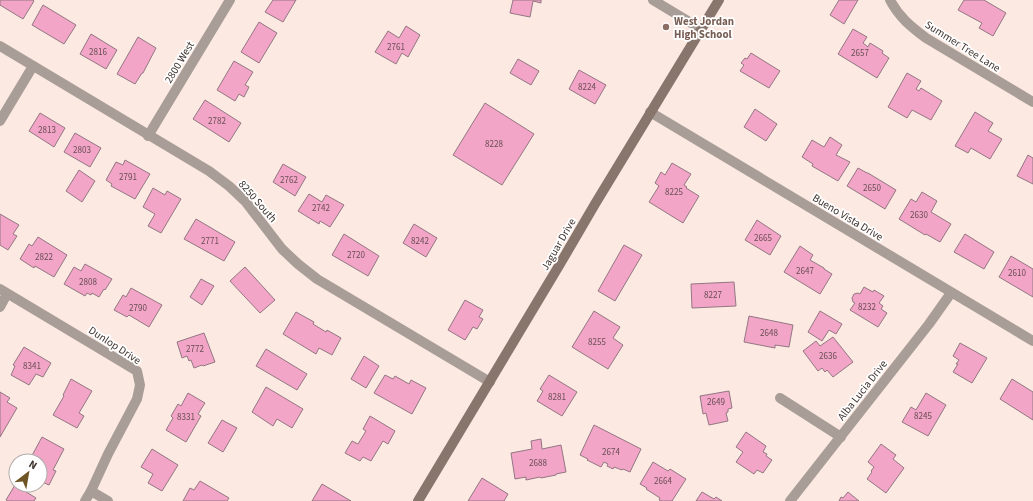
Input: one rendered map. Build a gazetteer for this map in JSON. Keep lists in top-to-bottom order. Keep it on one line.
{"streets":{"main road":["Jaguar Drive"],"street":["Summer Tree Lane","2800 West","8250 South","Bueno Vista Drive","Dunlop Drive","Alba Lucia Drive"]},"crossings":[["2800 West","8250 South"],["8250 South","Jaguar Drive"],["Bueno Vista Drive","Jaguar Drive"],["Bueno Vista Drive","Alba Lucia Drive"]],"places":["West Jordan High School"],"house_numbers":["2761","2816","2657","8224","2782","2813","8228","2803","2791","2762","2650","8225","2742","2630","2665","2771","8242","2720","2822","2647","2610","2808","8227","8232","2790","2648","8255","2772","2636","8341","8281","2649","8245","8331","2674","2688","2664"],"north":"top right"}
